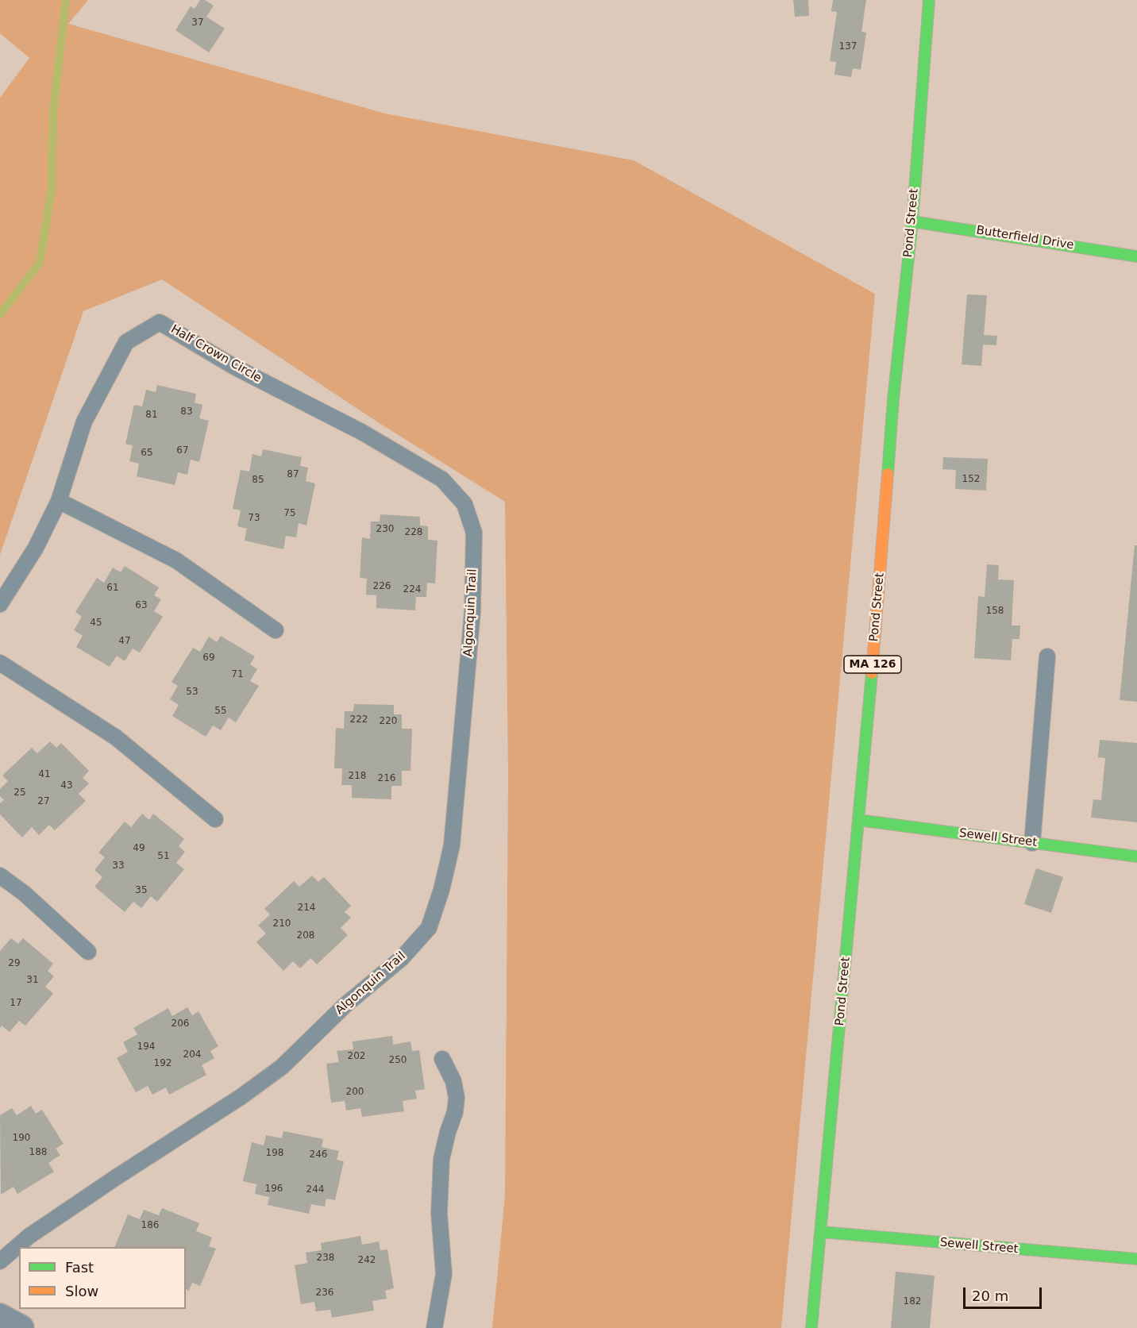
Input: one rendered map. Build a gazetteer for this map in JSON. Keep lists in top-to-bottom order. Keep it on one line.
{"streets":{"main road":["Pond Street","Butterfield Drive","MA 126","Sewell Street"],"lane":["Half Crown Circle","Algonquin Trail"]},"crossings":[["Pond Street","Butterfield Drive"],["Pond Street","Sewell Street"],["Half Crown Circle","Algonquin Trail"]],"house_numbers":["37","137","83","81","67","65","87","152","85","75","73","230","228","226","61","224","63","158","45","47","69","71","53","55","222","220","41","218","216","43","25","27","49","51","33","35","214","210","208","29","31","17","206","194","204","202","250","192","200","190","188","198","246","196","244","186","238","242","236","182"],"legend":["Fast","Slow"],"scale_bar":"20 m"}
